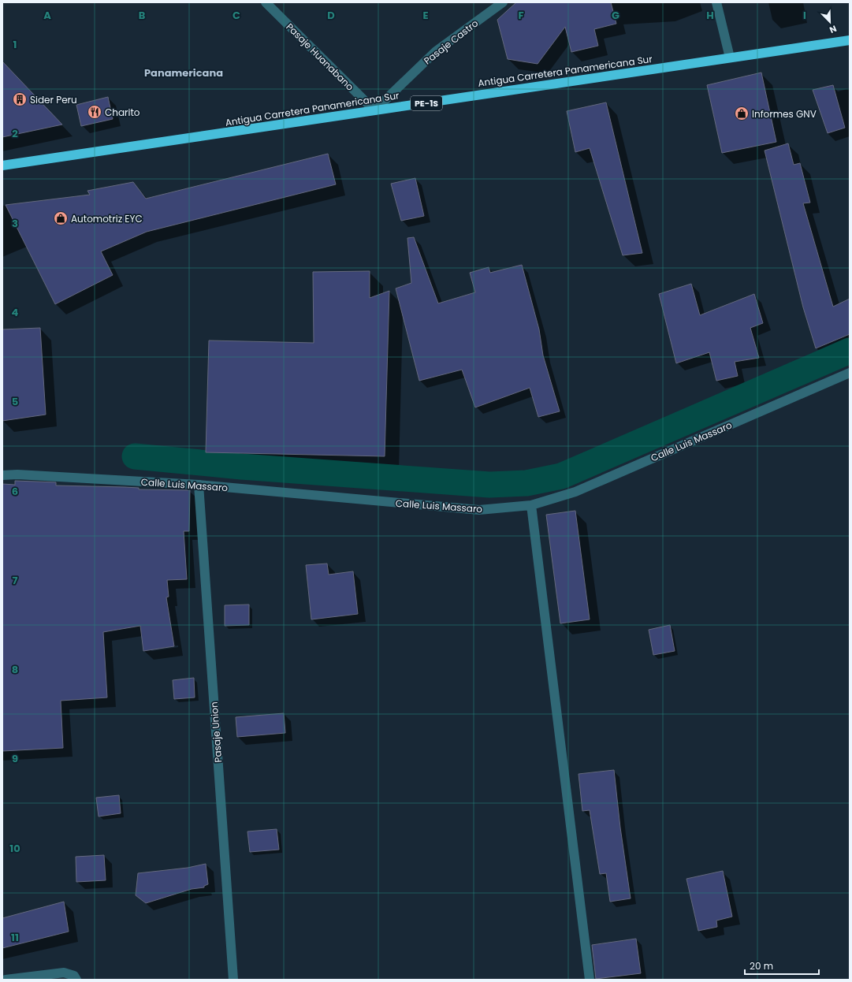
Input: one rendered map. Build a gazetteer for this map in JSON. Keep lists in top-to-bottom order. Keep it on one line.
{"streets":{"highway":["Antigua Carretera Panamericana Sur","PE-1S"],"street":["Pasaje Castro","Pasaje Huanabano","Calle Luis Massaro","Pasaje Union"]},"crossings":[["Pasaje Castro","Pasaje Huanabano"],["Pasaje Castro","Antigua Carretera Panamericana Sur"],["Pasaje Huanabano","Antigua Carretera Panamericana Sur"],["Calle Luis Massaro","Pasaje Union"]],"districts":["Panamericana"],"places":{"building":["Sider Peru"],"restaurant":["Charito"],"shop":["Informes GNV","Automotriz EYC"]},"scale_bar":"20 m","north":"bottom right","grid":{"columns":["A","B","C","D","E","F","G","H","I"],"rows":["1","2","3","4","5","6","7","8","9","10","11"]}}
